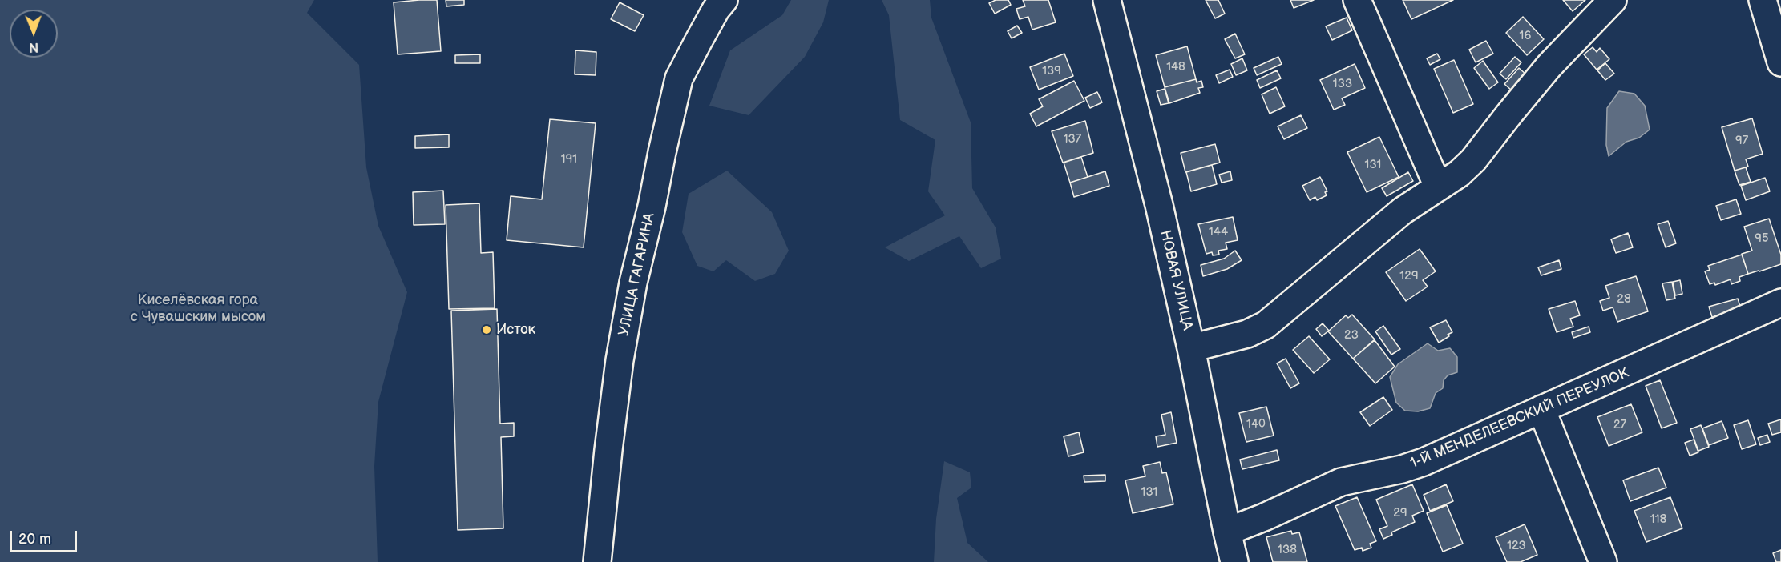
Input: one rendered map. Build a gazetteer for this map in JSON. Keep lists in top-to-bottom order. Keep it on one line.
{"streets":{"street":["УЛИЦА ГАГАРИНА","НОВАЯ УЛИЦА","1-Й МЕНДЕЛЕЕВСКИЙ ПЕРЕУЛОК"]},"crossings":[["НОВАЯ УЛИЦА","1-Й МЕНДЕЛЕЕВСКИЙ ПЕРЕУЛОК"]],"parks":["Киселёвская гора с Чувашским мысом"],"places":["Исток"],"house_numbers":["16","148","139","133","137","97","191","131","144","95","129","28","23","140","27","131","29","118","123","138"],"scale_bar":"20 m","north":"bottom"}
